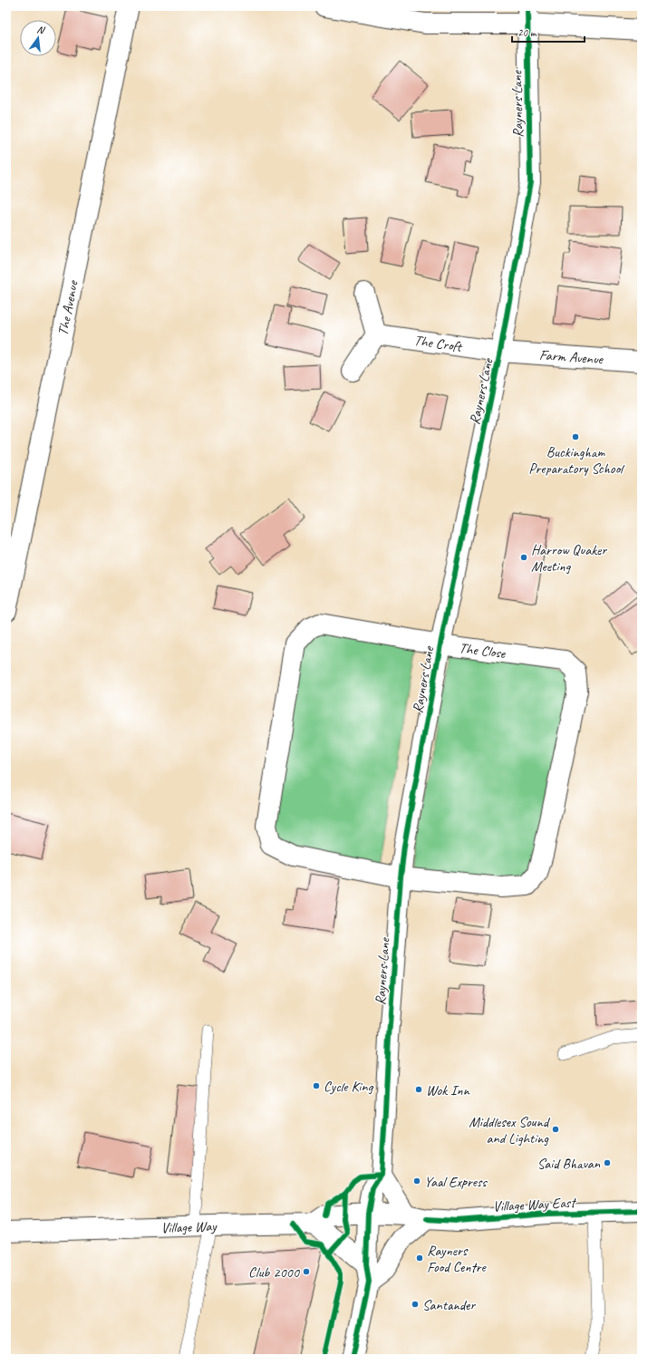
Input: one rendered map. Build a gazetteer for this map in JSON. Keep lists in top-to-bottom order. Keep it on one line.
{"streets":{"street":["Rayners Lane","The Avenue","The Croft","Farm Avenue","The Close","Village Way East","Village Way"]},"crossings":[["Rayners Lane","The Croft"],["Rayners Lane","Farm Avenue"],["Rayners Lane","The Close"],["The Croft","Farm Avenue"],["Village Way East","Village Way"]],"places":["Buckingham Preparatory School","Harrow Quaker Meeting","Cycle King","Wok Inn","Middlesex Sound and Lighting","Said Bhavan","Yaal Express","Rayners Food Centre","Club 2000","Santander"],"scale_bar":"20 m","north":"top"}
